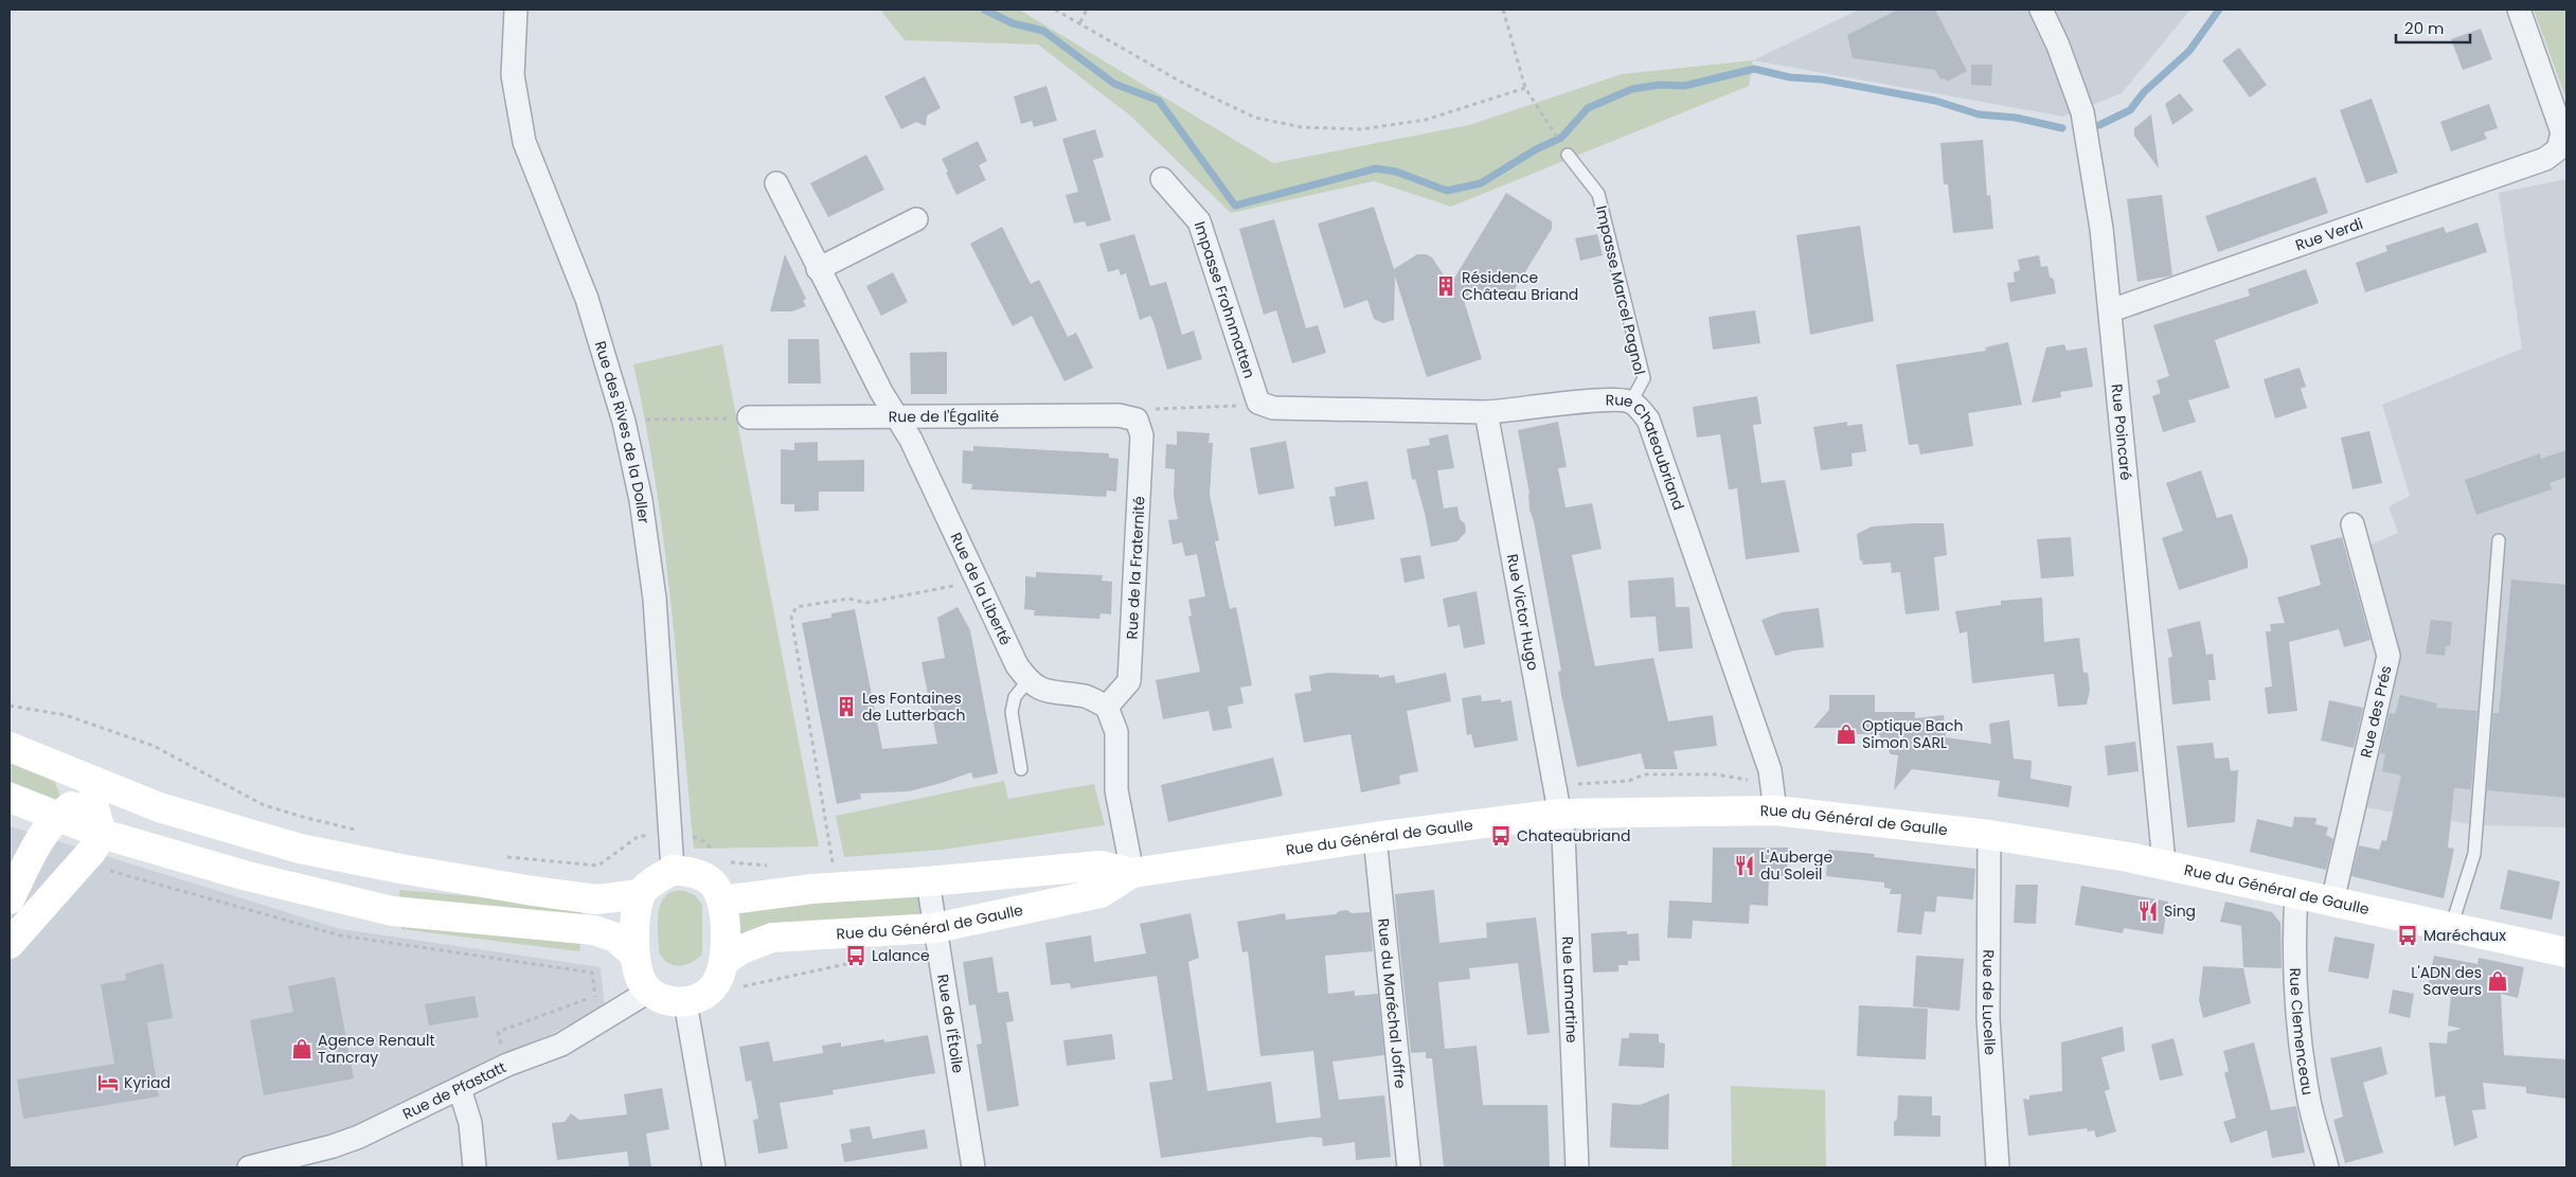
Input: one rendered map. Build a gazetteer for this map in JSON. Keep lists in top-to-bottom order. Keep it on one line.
{"streets":{"main road":["Rue du Général de Gaulle"],"street":["Rue Verdi","Impasse Frohnmatten","Rue de l'Égalité","Rue Poincaré","Rue des Rives de la Doller","Rue Chateaubriand","Rue de la Fraternité","Rue de la Liberté","Rue Victor Hugo","Rue des Prés","Rue Lamartine","Rue de Lucelle","Rue du Maréchal Joffre","Rue de l'Étoile","Rue Clemenceau","Rue de Pfastatt"],"lane":["Impasse Marcel Pagnol"]},"crossings":[["Rue Verdi","Rue Poincaré"],["Impasse Marcel Pagnol","Rue Chateaubriand"],["Impasse Frohnmatten","Rue Chateaubriand"],["Rue de l'Égalité","Rue de la Fraternité"],["Rue de l'Égalité","Rue de la Liberté"],["Rue Poincaré","Rue du Général de Gaulle"],["Rue des Rives de la Doller","Rue du Général de Gaulle"],["Rue des Rives de la Doller","Rue de Pfastatt"],["Rue Chateaubriand","Rue Victor Hugo"],["Rue Chateaubriand","Rue du Général de Gaulle"],["Rue Victor Hugo","Rue du Général de Gaulle"],["Rue Victor Hugo","Rue Lamartine"],["Rue des Prés","Rue du Général de Gaulle"],["Rue du Général de Gaulle","Rue Lamartine"],["Rue du Général de Gaulle","Rue de Lucelle"],["Rue du Général de Gaulle","Rue du Maréchal Joffre"],["Rue du Général de Gaulle","Rue de l'Étoile"],["Rue du Général de Gaulle","Rue Clemenceau"],["Rue du Général de Gaulle","Rue de Pfastatt"]],"places":{"building":["Résidence Château Briand","Les Fontaines de Lutterbach"],"shop":["Optique Bach Simon SARL","L'ADN des Saveurs","Agence Renault Tancray"],"bus stop":["Chateaubriand","Maréchaux","Lalance"],"restaurant":["L'Auberge du Soleil","Sing"],"hotel":["Kyriad"]},"scale_bar":"20 m"}
